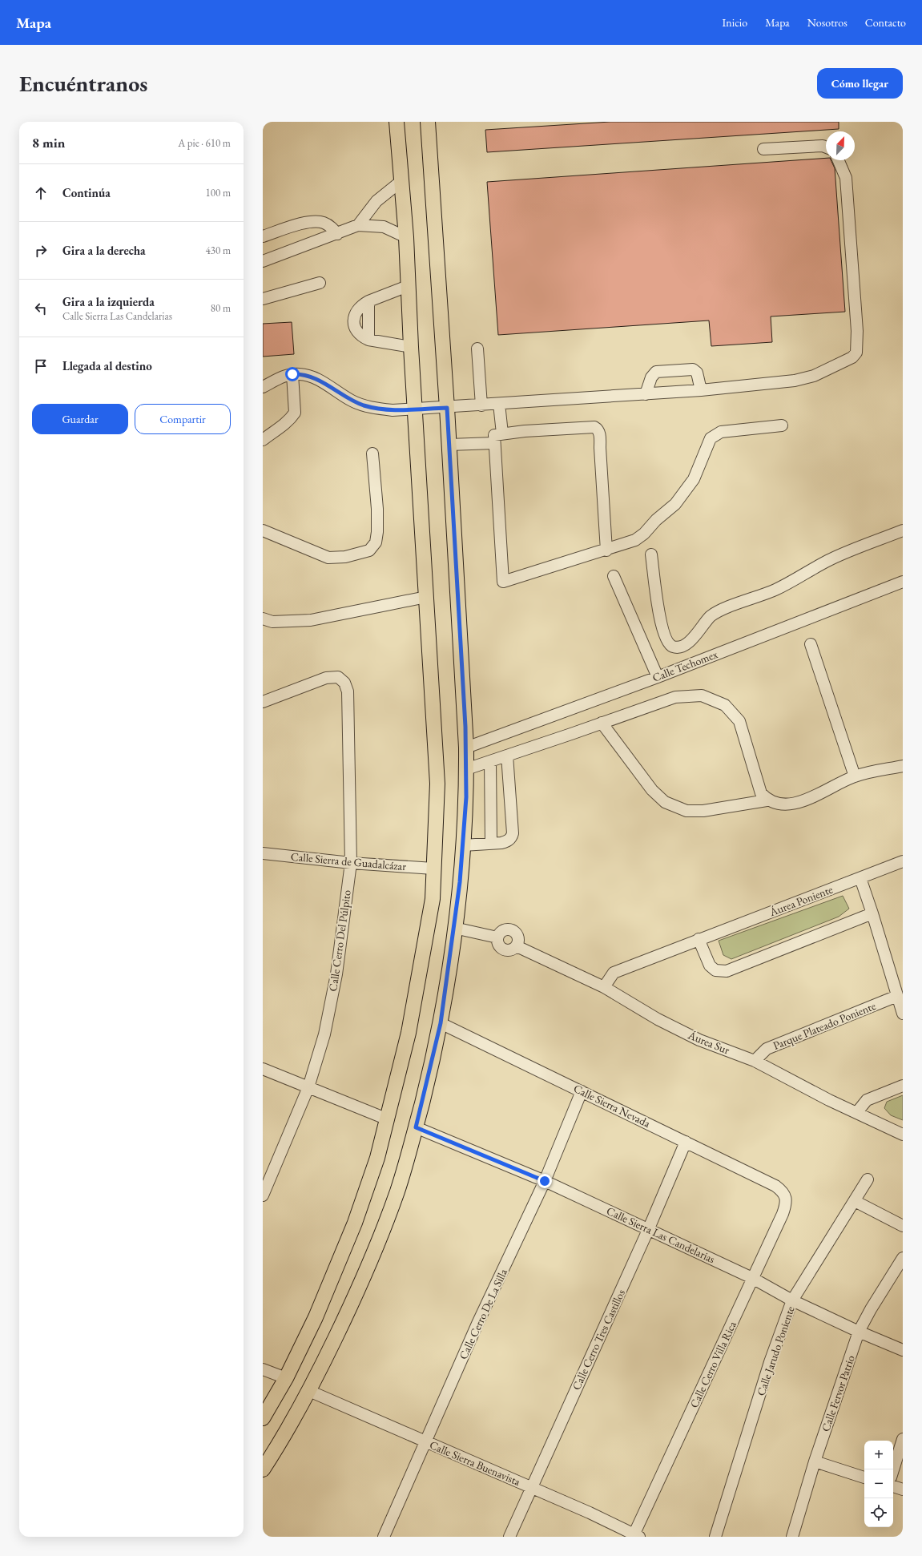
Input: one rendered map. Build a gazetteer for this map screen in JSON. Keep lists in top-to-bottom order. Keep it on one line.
{"streets":{"street":["Calle Techomex","Calle Sierra de Guadalcázar","Áurea Poniente","Calle Cerro Del Púlpito","Parque Plateado Poniente","Áurea Sur","Calle Sierra Nevada","Calle Sierra Las Candelarias","Calle Cerro De La Silla","Calle Cerro Tres Castillos","Calle Jarudo Poniente","Calle Cerro Villa Rica","Calle Fervor Patrio","Calle Sierra Buenavista"]},"crossings":[["Calle Sierra de Guadalcázar","Calle Cerro Del Púlpito"],["Áurea Poniente","Áurea Sur"],["Parque Plateado Poniente","Áurea Sur"],["Calle Sierra Nevada","Calle Cerro De La Silla"],["Calle Sierra Nevada","Calle Cerro Tres Castillos"],["Calle Sierra Nevada","Calle Cerro Villa Rica"],["Calle Sierra Las Candelarias","Calle Cerro De La Silla"],["Calle Sierra Las Candelarias","Calle Cerro Tres Castillos"],["Calle Sierra Las Candelarias","Calle Jarudo Poniente"],["Calle Sierra Las Candelarias","Calle Cerro Villa Rica"],["Calle Sierra Las Candelarias","Calle Fervor Patrio"],["Calle Cerro De La Silla","Calle Sierra Buenavista"],["Calle Cerro Tres Castillos","Calle Sierra Buenavista"],["Calle Cerro Villa Rica","Calle Sierra Buenavista"]],"north":"top right","page":{"header":"Mapa","nav":["Inicio","Mapa","Nosotros","Contacto"],"buttons":["Cómo llegar",["Guardar","Compartir"]],"title":"Encuéntranos","heading":["8 min","A pie · 610 m"],"list":[["Continúa","100 m"],["Gira a la derecha","430 m"],["Gira a la izquierda","Calle Sierra Las Candelarias","80 m"],"Llegada al destino"],"map_buttons":["+","−"]}}
